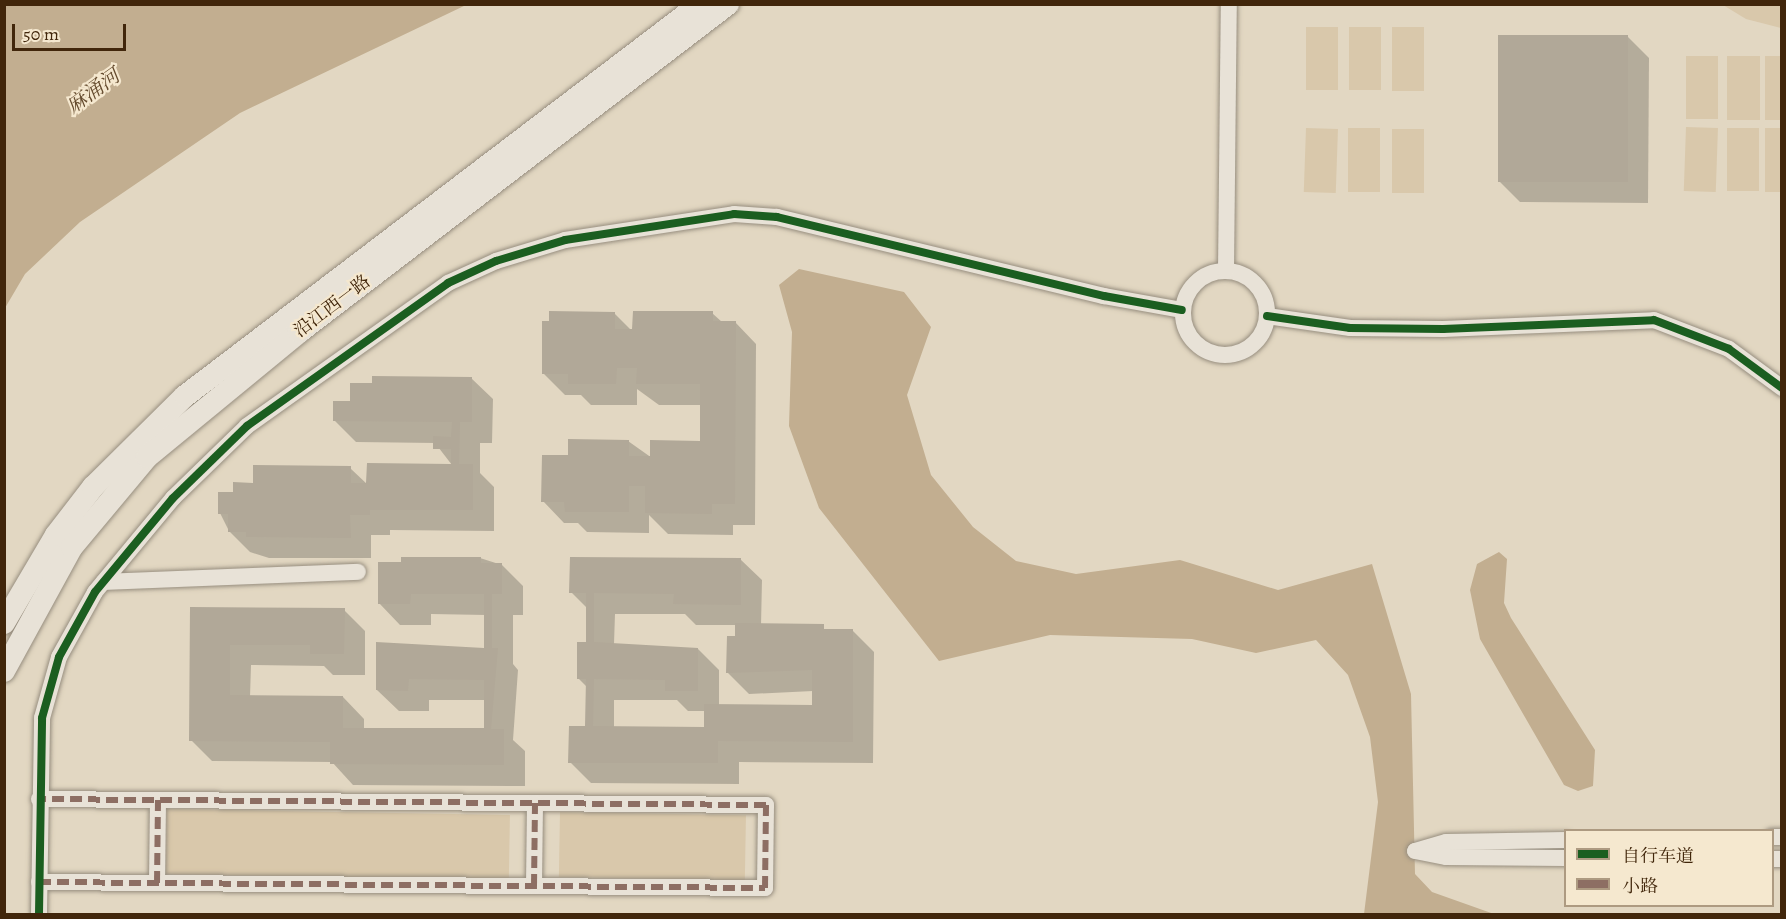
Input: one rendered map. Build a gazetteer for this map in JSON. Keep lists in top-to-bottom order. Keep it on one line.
{"streets":{"street":["沿江西一路"]},"water":["麻涌河"],"legend":["自行车道","小路"],"scale_bar":"50 m"}
